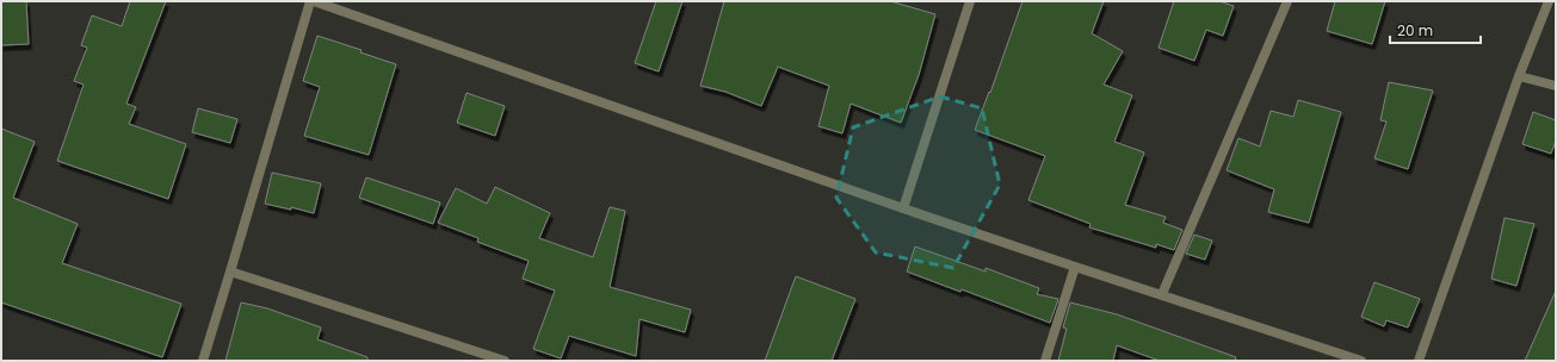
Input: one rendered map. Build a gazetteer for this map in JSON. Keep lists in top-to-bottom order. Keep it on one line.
{"scale_bar":"20 m"}
